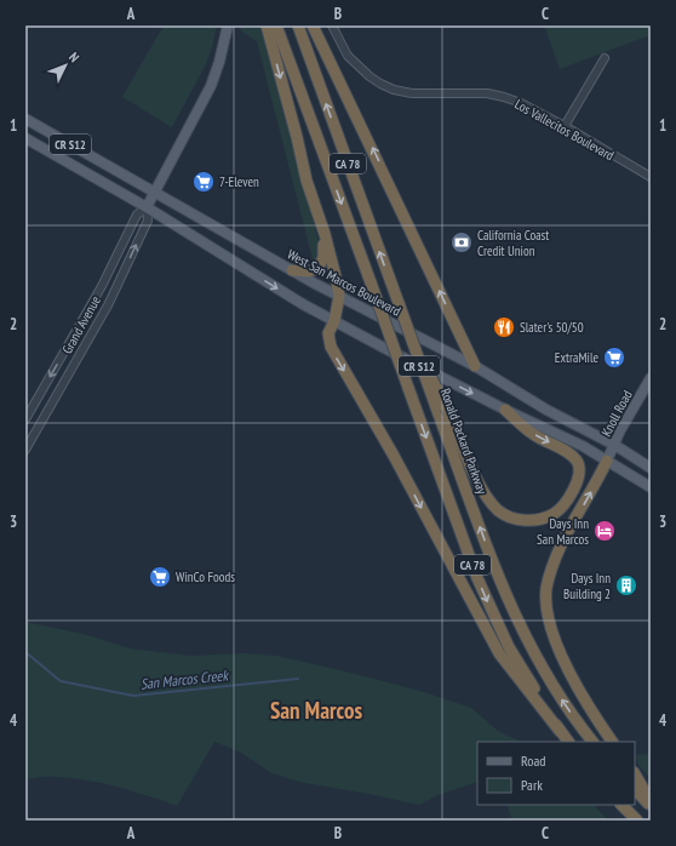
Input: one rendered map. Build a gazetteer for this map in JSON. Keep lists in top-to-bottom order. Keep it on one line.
{"streets":{"highway":["CA 78","Ronald Packard Parkway"],"main road":["CR S12","West San Marcos Boulevard","Grand Avenue","Knoll Road"],"street":["Los Vallecitos Boulevard"]},"crossings":[["CR S12","Grand Avenue"],["CR S12","Knoll Road"],["West San Marcos Boulevard","Grand Avenue"],["West San Marcos Boulevard","Knoll Road"]],"districts":["San Marcos"],"water":["San Marcos Creek"],"places":{"supermarket":["7-Eleven","ExtraMile","WinCo Foods"],"bank":["California Coast Credit Union"],"restaurant":["Slater's 50/50"],"hotel":["Days Inn San Marcos"],"building":["Days Inn Building 2"]},"legend":["Road","Park"],"north":"top right","grid":{"columns":["A","B","C"],"rows":["1","2","3","4"]}}
